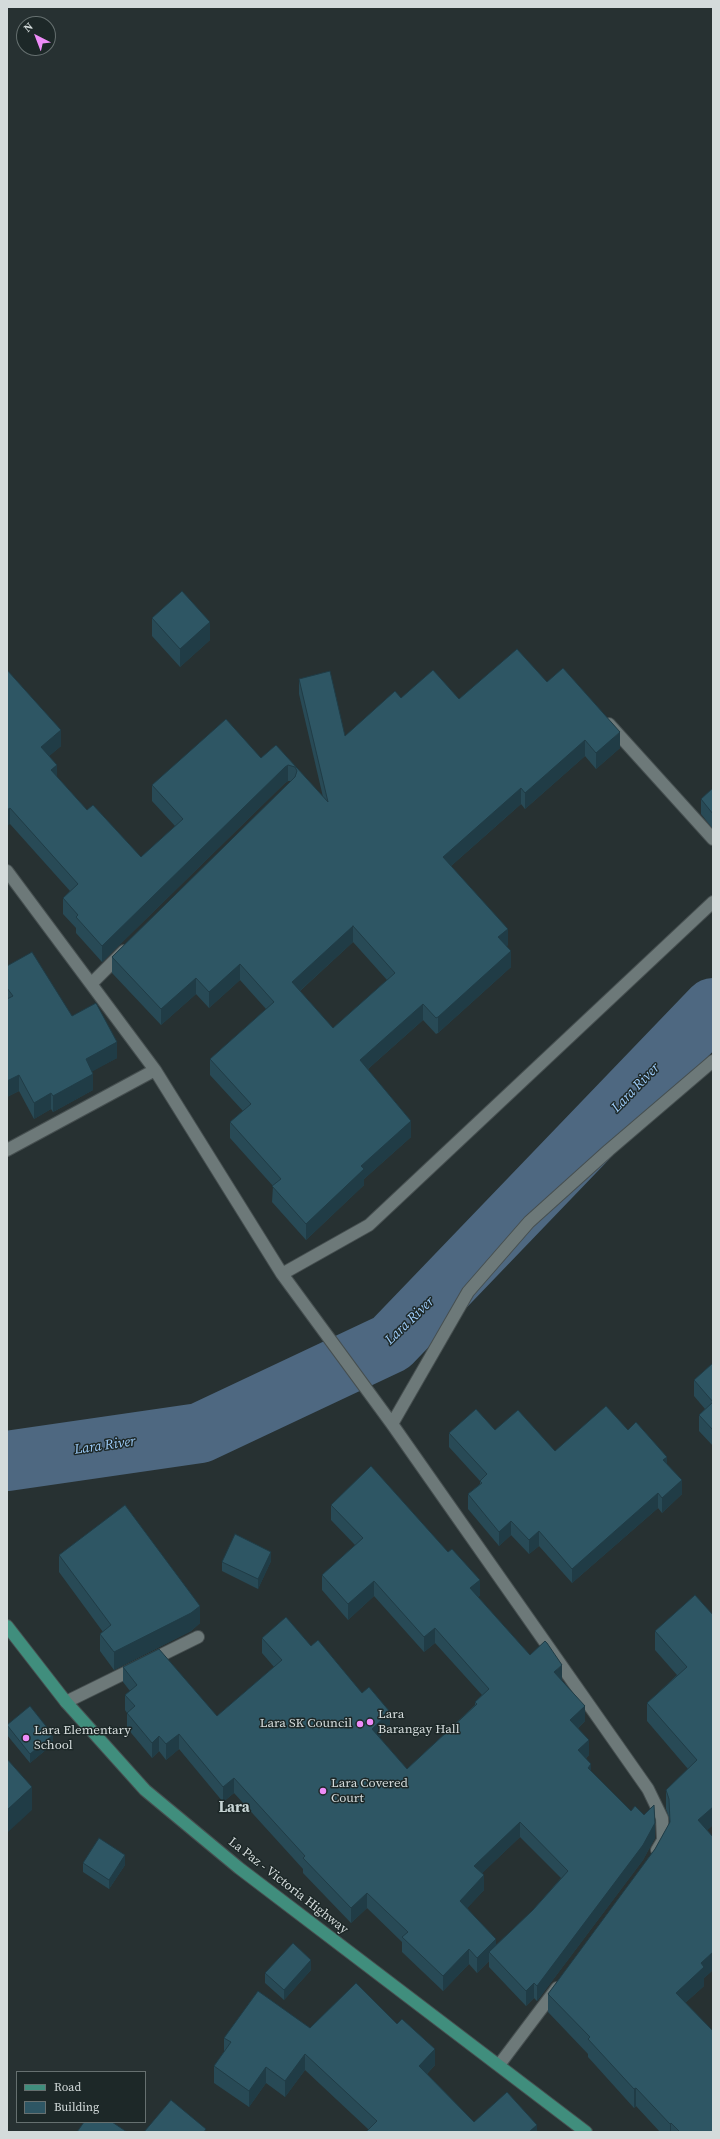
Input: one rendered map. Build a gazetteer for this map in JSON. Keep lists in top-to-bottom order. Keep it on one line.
{"streets":{"main road":["La Paz - Victoria Highway"]},"districts":["Lara"],"water":["Lara River"],"places":["Lara Barangay Hall","Lara SK Council","Lara Elementary School","Lara Covered Court"],"legend":["Road","Building"],"north":"top left"}
